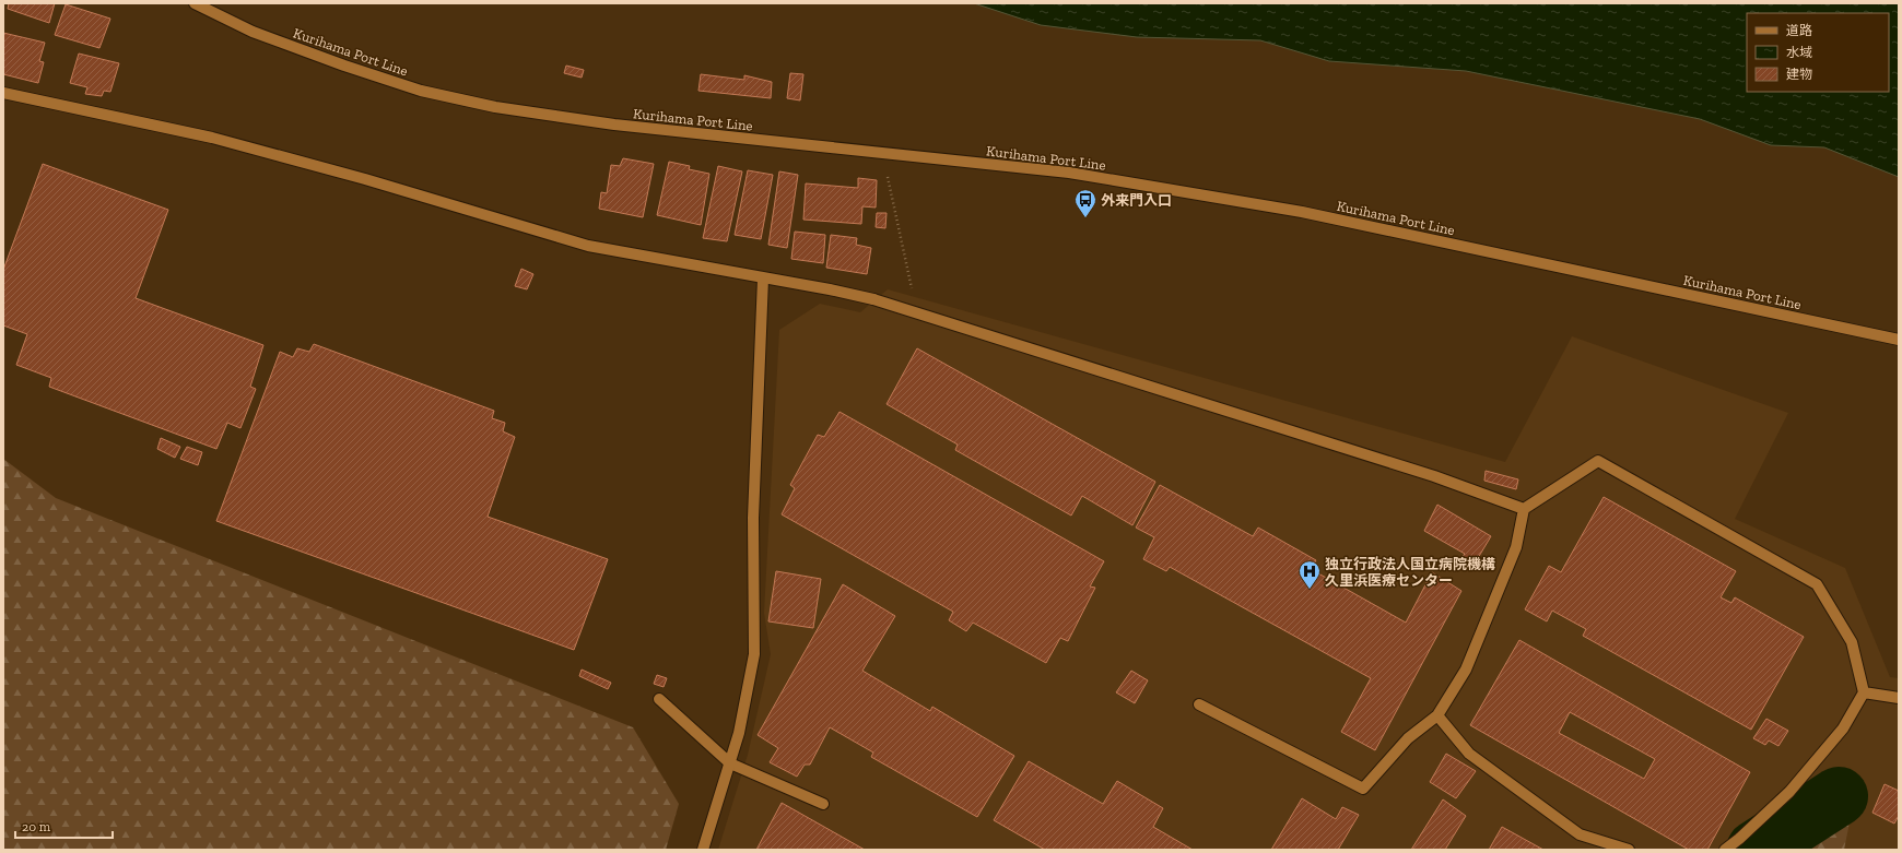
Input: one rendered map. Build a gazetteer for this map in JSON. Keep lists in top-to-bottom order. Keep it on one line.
{"streets":{"main road":["Kurihama Port Line"]},"places":{"bus stop":["外来門入口"],"hospital":["独立行政法人国立病院機構 久里浜医療センター"]},"legend":["道路","水域","建物"],"scale_bar":"20 m"}
